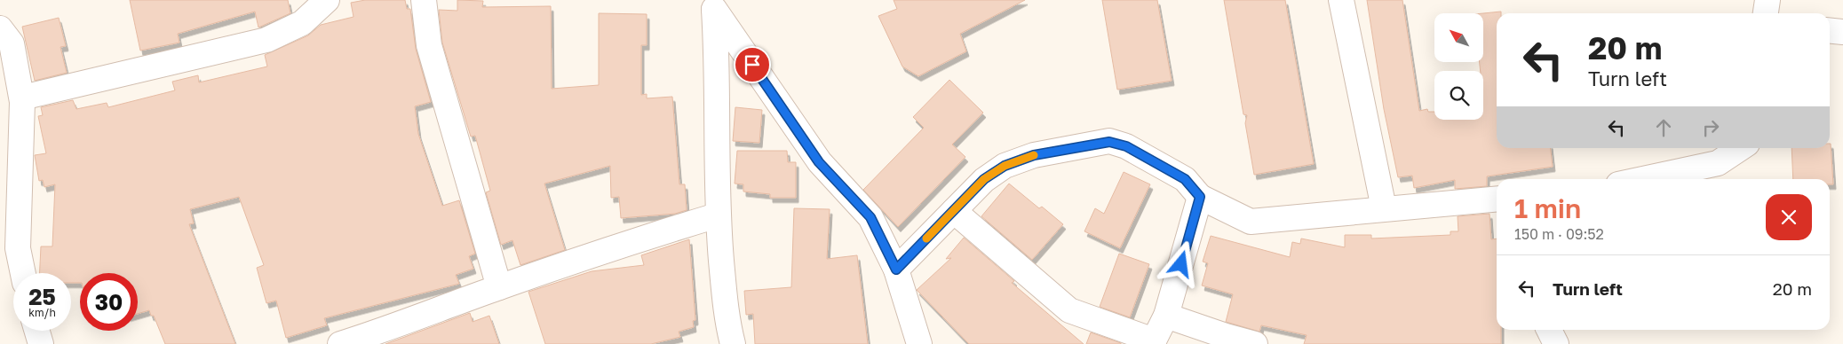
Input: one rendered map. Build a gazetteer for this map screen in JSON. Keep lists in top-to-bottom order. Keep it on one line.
{"north":"top left","page":{"turn":["20 m","Turn left"],"heading":["1 min","150 m · 09:52"],"list":[{"name":"Turn left","value":"20 m"}],"speed":"25 km/h","limit":"30"}}
